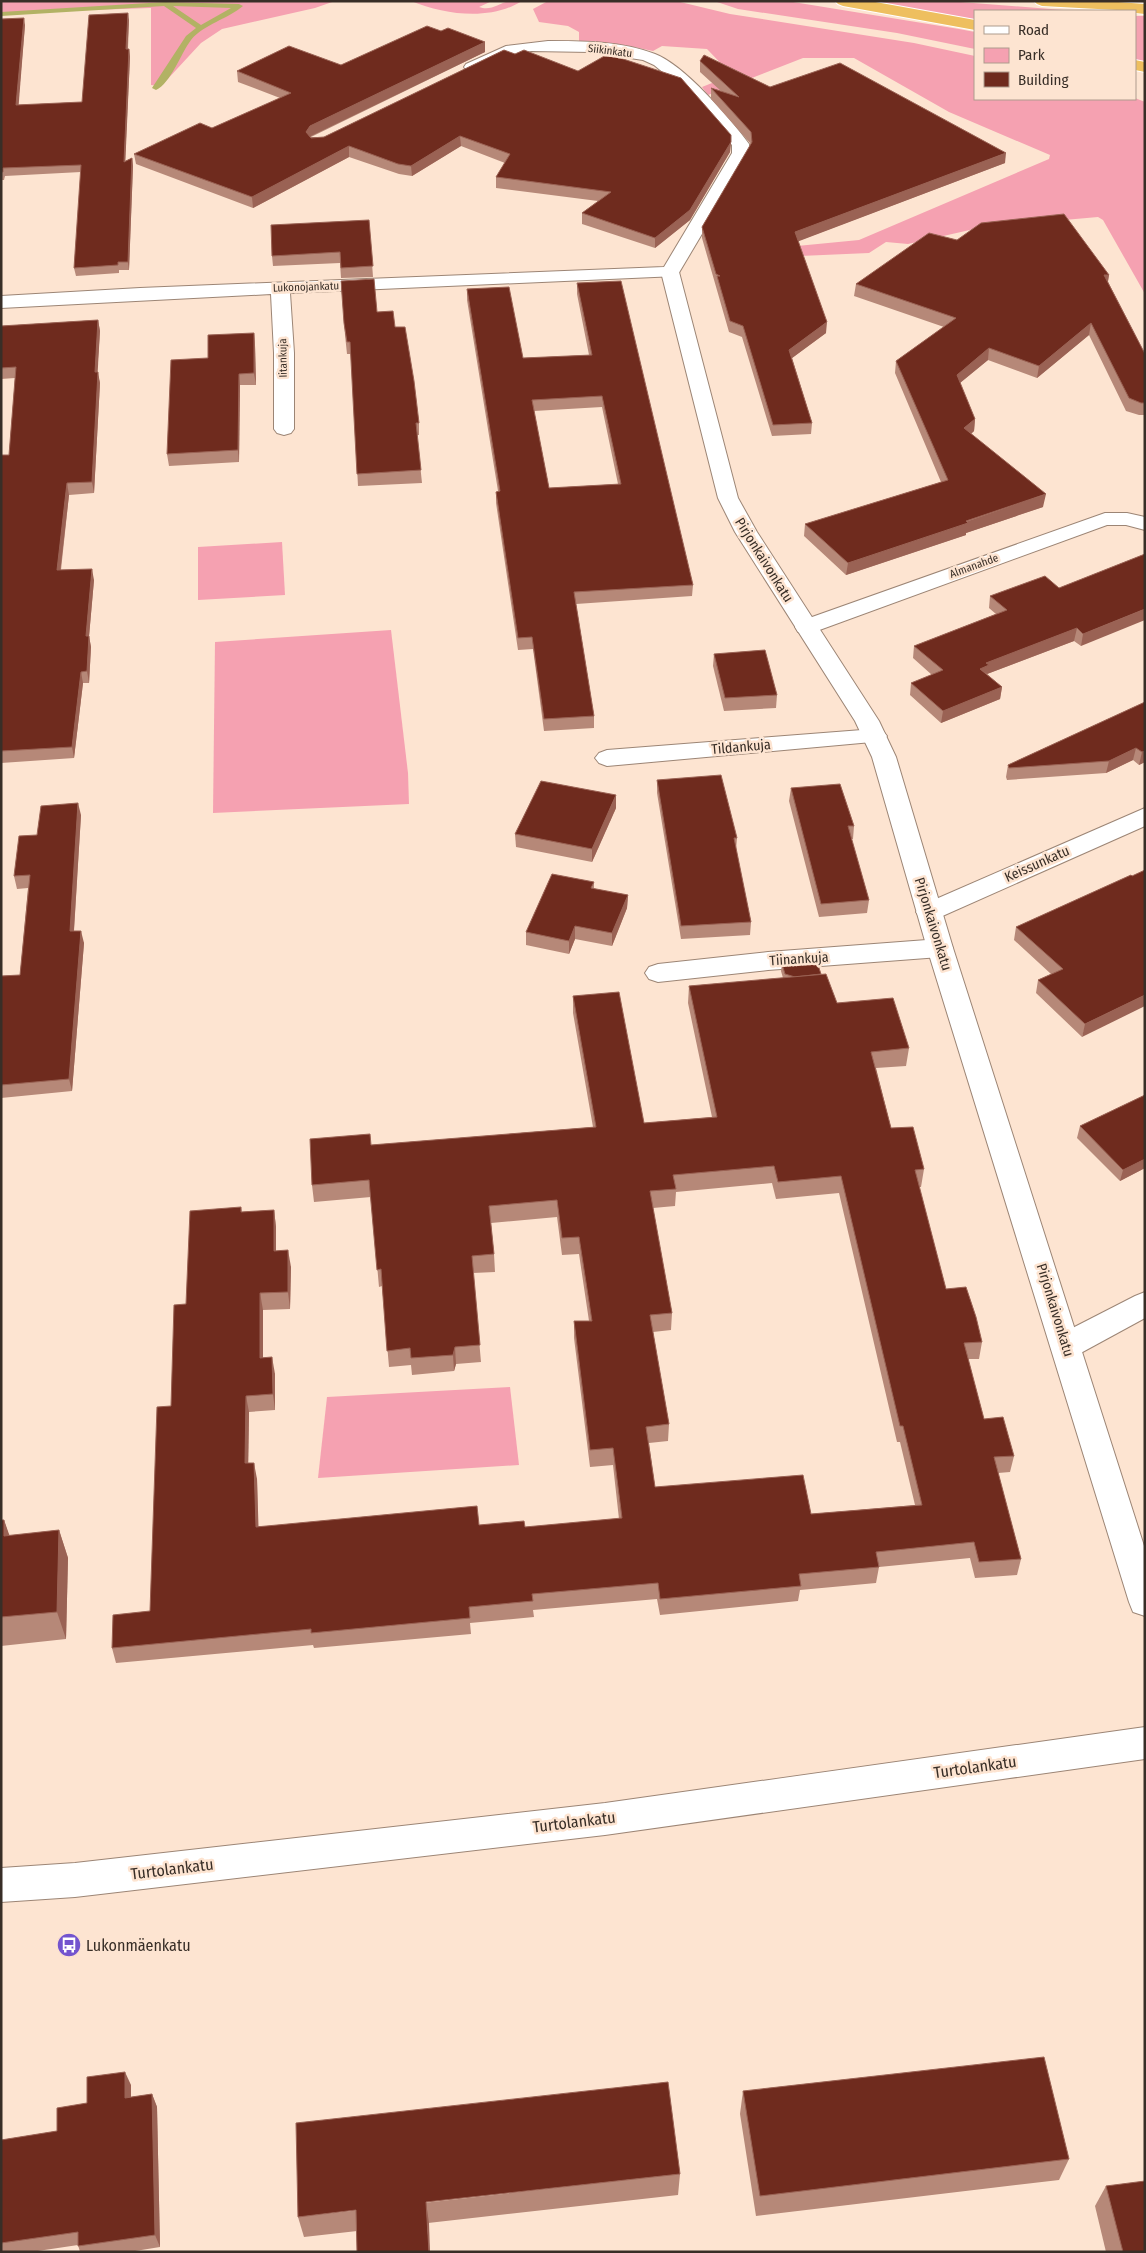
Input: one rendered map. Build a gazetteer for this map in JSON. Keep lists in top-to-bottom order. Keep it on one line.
{"streets":{"street":["Siikinkatu","Lukonojankatu","Iitankuja","Pirjonkaivonkatu","Almanahde","Tildankuja","Keissunkatu","Tiinankuja","Turtolankatu"]},"crossings":[["Siikinkatu","Lukonojankatu"],["Siikinkatu","Pirjonkaivonkatu"],["Lukonojankatu","Iitankuja"],["Lukonojankatu","Pirjonkaivonkatu"],["Pirjonkaivonkatu","Almanahde"],["Pirjonkaivonkatu","Tildankuja"],["Pirjonkaivonkatu","Keissunkatu"],["Pirjonkaivonkatu","Tiinankuja"]],"places":{"bus stop":["Lukonmäenkatu"]},"legend":["Road","Park","Building"]}
